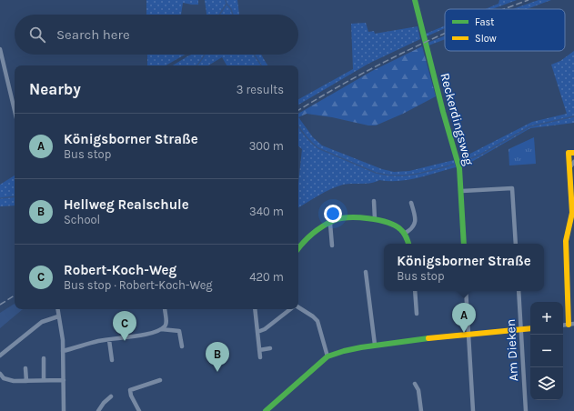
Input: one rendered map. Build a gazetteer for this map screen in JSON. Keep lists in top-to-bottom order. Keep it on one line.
{"streets":{"street":["Reckerdingsweg","Am Dieken"]},"legend":["Fast","Slow"],"page":{"search":"Search here","heading":["Nearby","3 results"],"list":[{"mark":"A","name":"Königsborner Straße","note":"Bus stop","value":"300 m"},{"mark":"B","name":"Hellweg Realschule","note":"School","value":"340 m"},{"mark":"C","name":"Robert-Koch-Weg","note":"Bus stop · Robert-Koch-Weg","value":"420 m"}],"popup":["Königsborner Straße","Bus stop"],"map_buttons":["+","−"],"pins":["A","C","B"]}}
